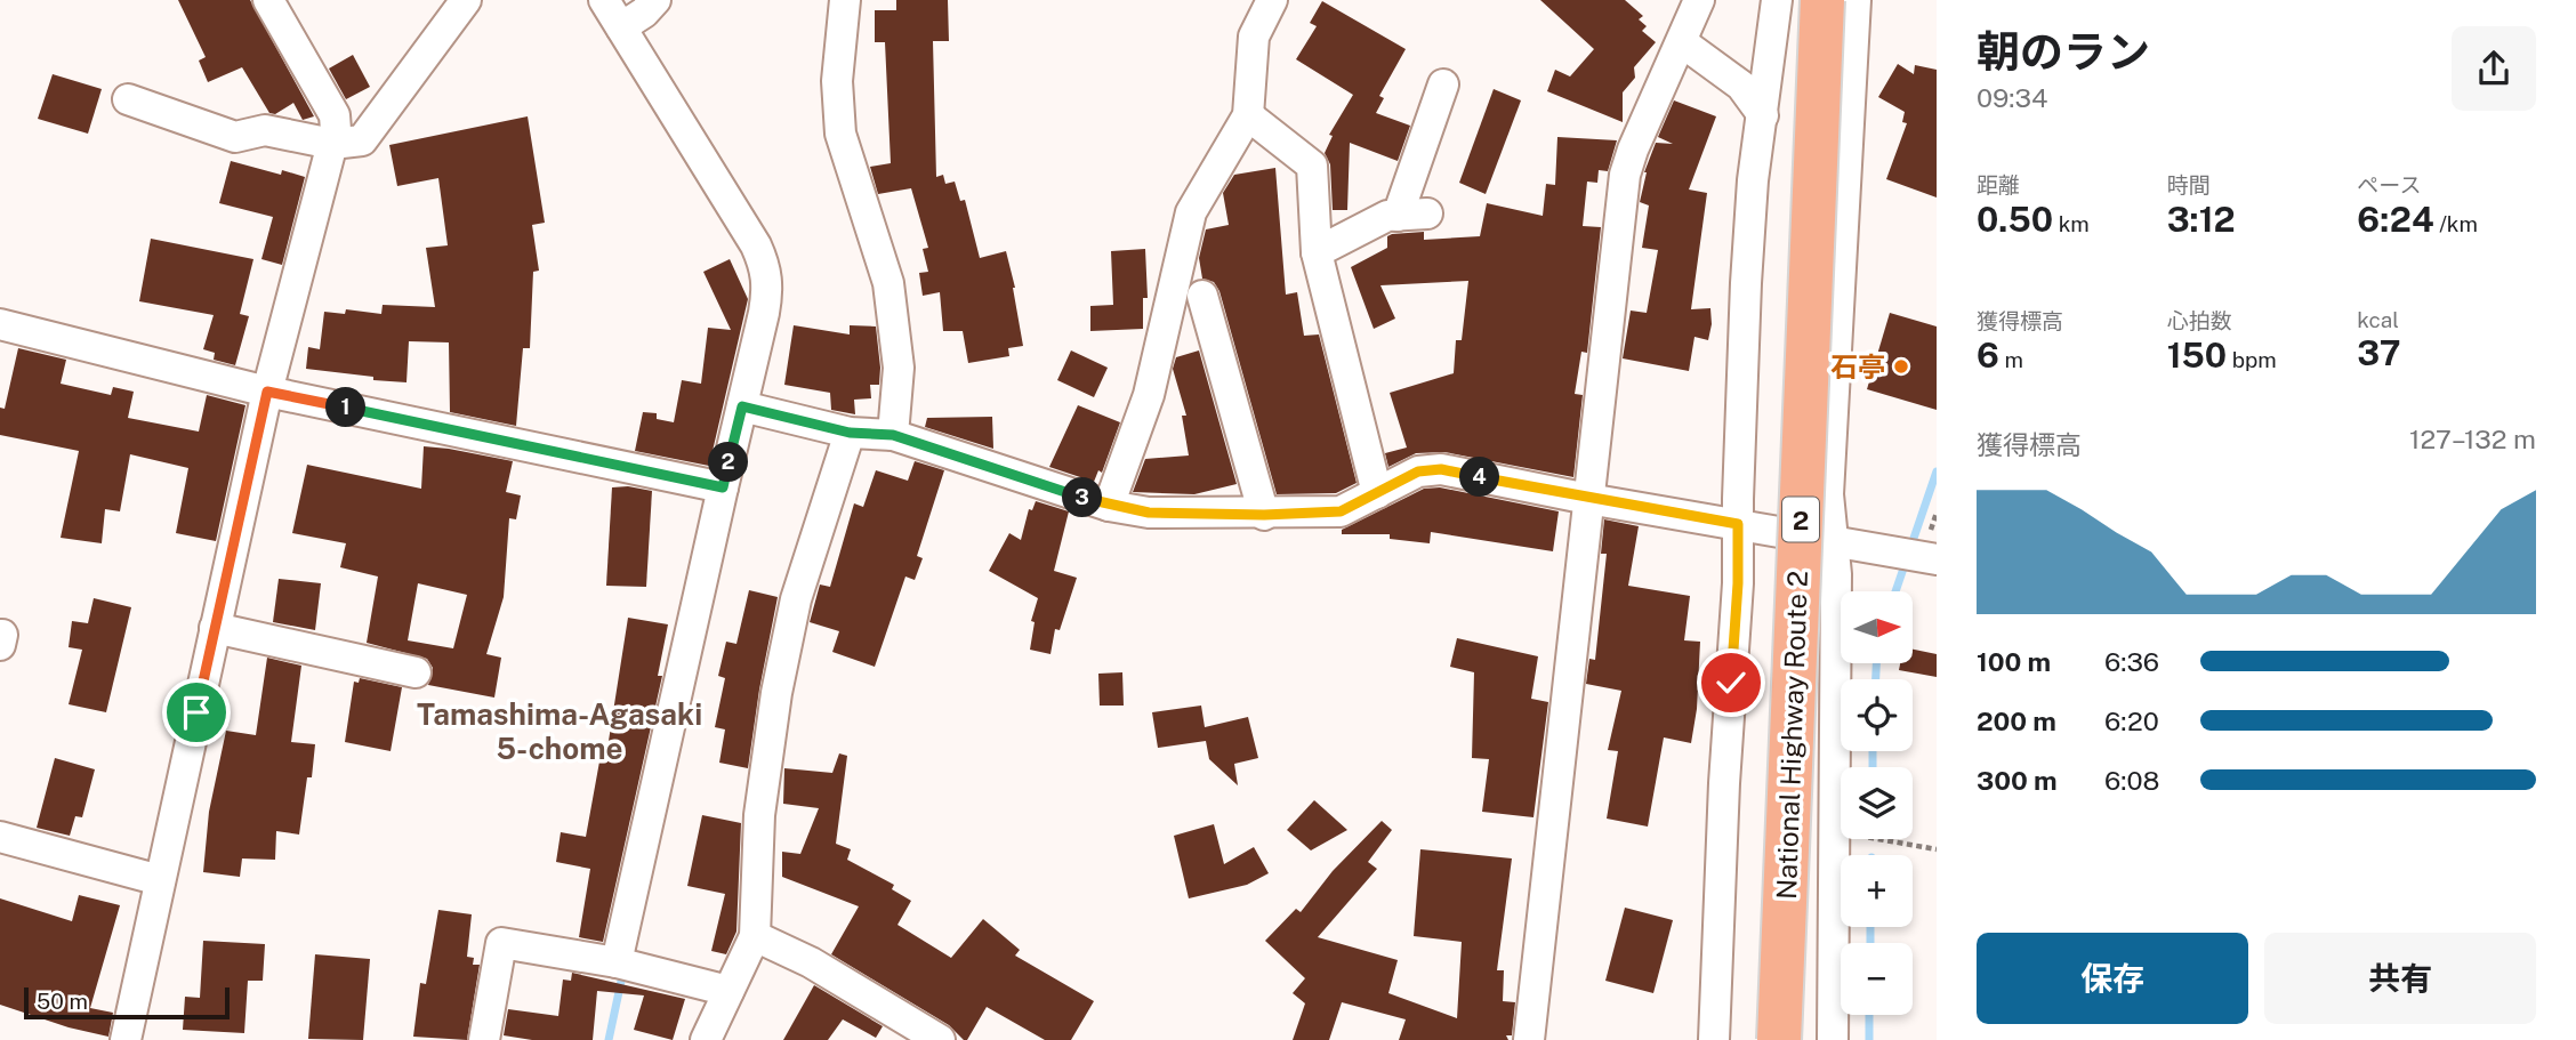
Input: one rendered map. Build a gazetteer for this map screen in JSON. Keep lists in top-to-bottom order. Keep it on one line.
{"streets":{"highway":["2","National Highway Route 2"]},"districts":["Tamashima-Agasaki 5-chome"],"places":["石亭"],"scale_bar":"50 m","north":"right","page":{"heading":["朝のラン","09:34"],"stats":[["距離","0.50 km"],["時間","3:12"],["ペース","6:24 /km"],["獲得標高","6 m"],["心拍数","150 bpm"],["kcal","37"]],"pins":["1","2","4","3"],"chart":["獲得標高","127–132 m"],"map_buttons":["+","−"],"list":[{"name":"100 m","note":"6:36"},{"name":"200 m","note":"6:20"},{"name":"300 m","note":"6:08"}],"buttons":["保存","共有"],"scale":"50 m"}}
